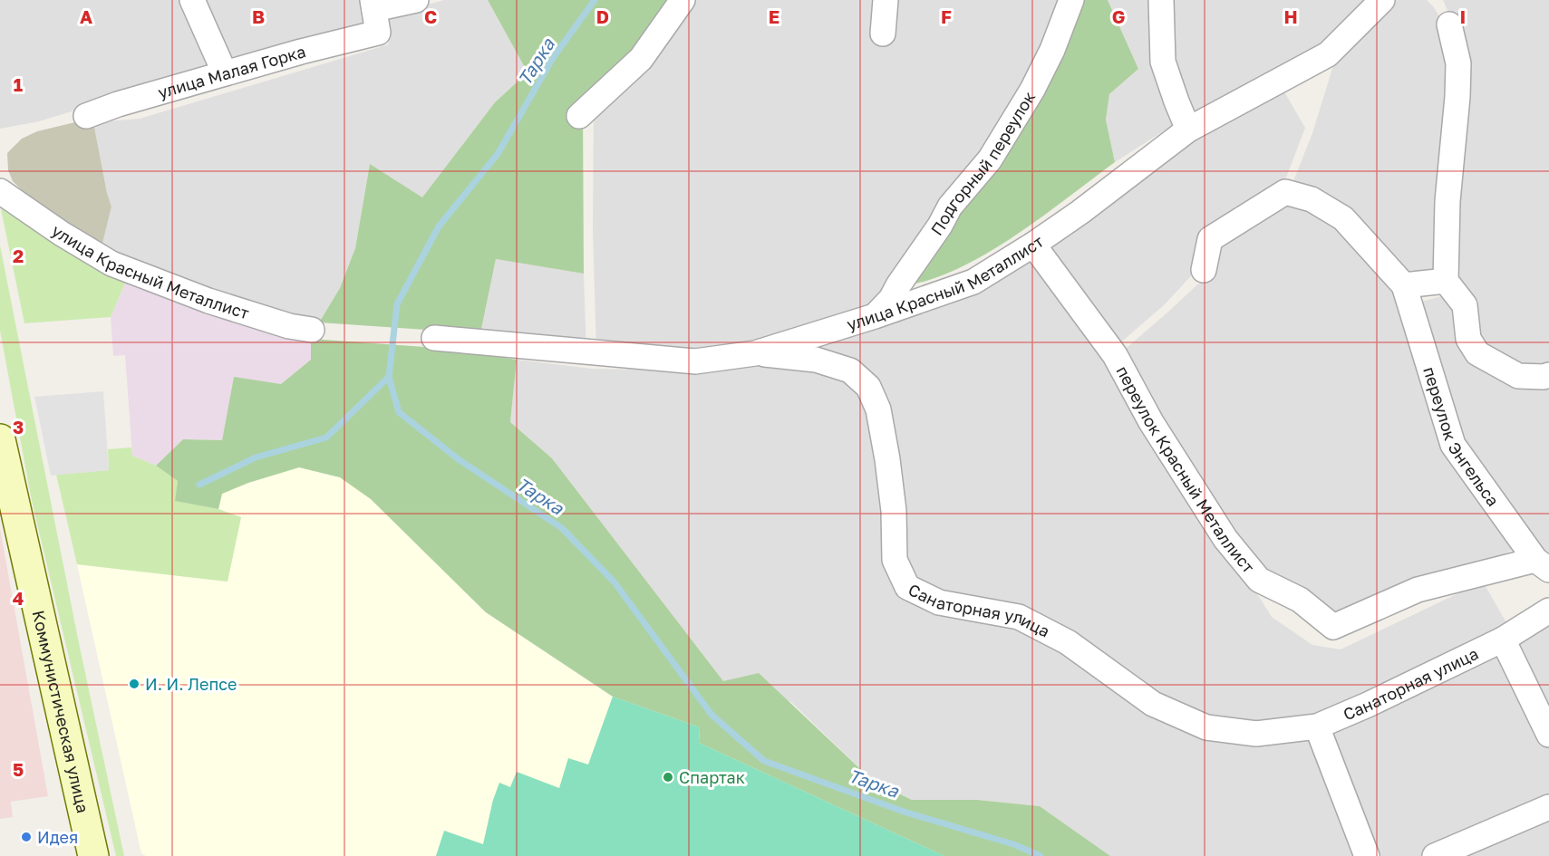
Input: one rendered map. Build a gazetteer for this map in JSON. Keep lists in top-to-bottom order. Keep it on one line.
{"streets":{"main road":["Коммунистическая улица"],"street":["улица Малая Горка","Подгорный переулок","улица Красный Металлист","переулок Энгельса","переулок Красный Металлист","Санаторная улица"]},"crossings":[["Подгорный переулок","улица Красный Металлист"],["улица Красный Металлист","переулок Красный Металлист"],["улица Красный Металлист","Санаторная улица"],["переулок Энгельса","переулок Красный Металлист"]],"water":["Тарка"],"places":["И. И. Лепсе","Спартак","Идея"],"grid":{"columns":["A","B","C","D","E","F","G","H","I"],"rows":["1","2","3","4","5"]}}
